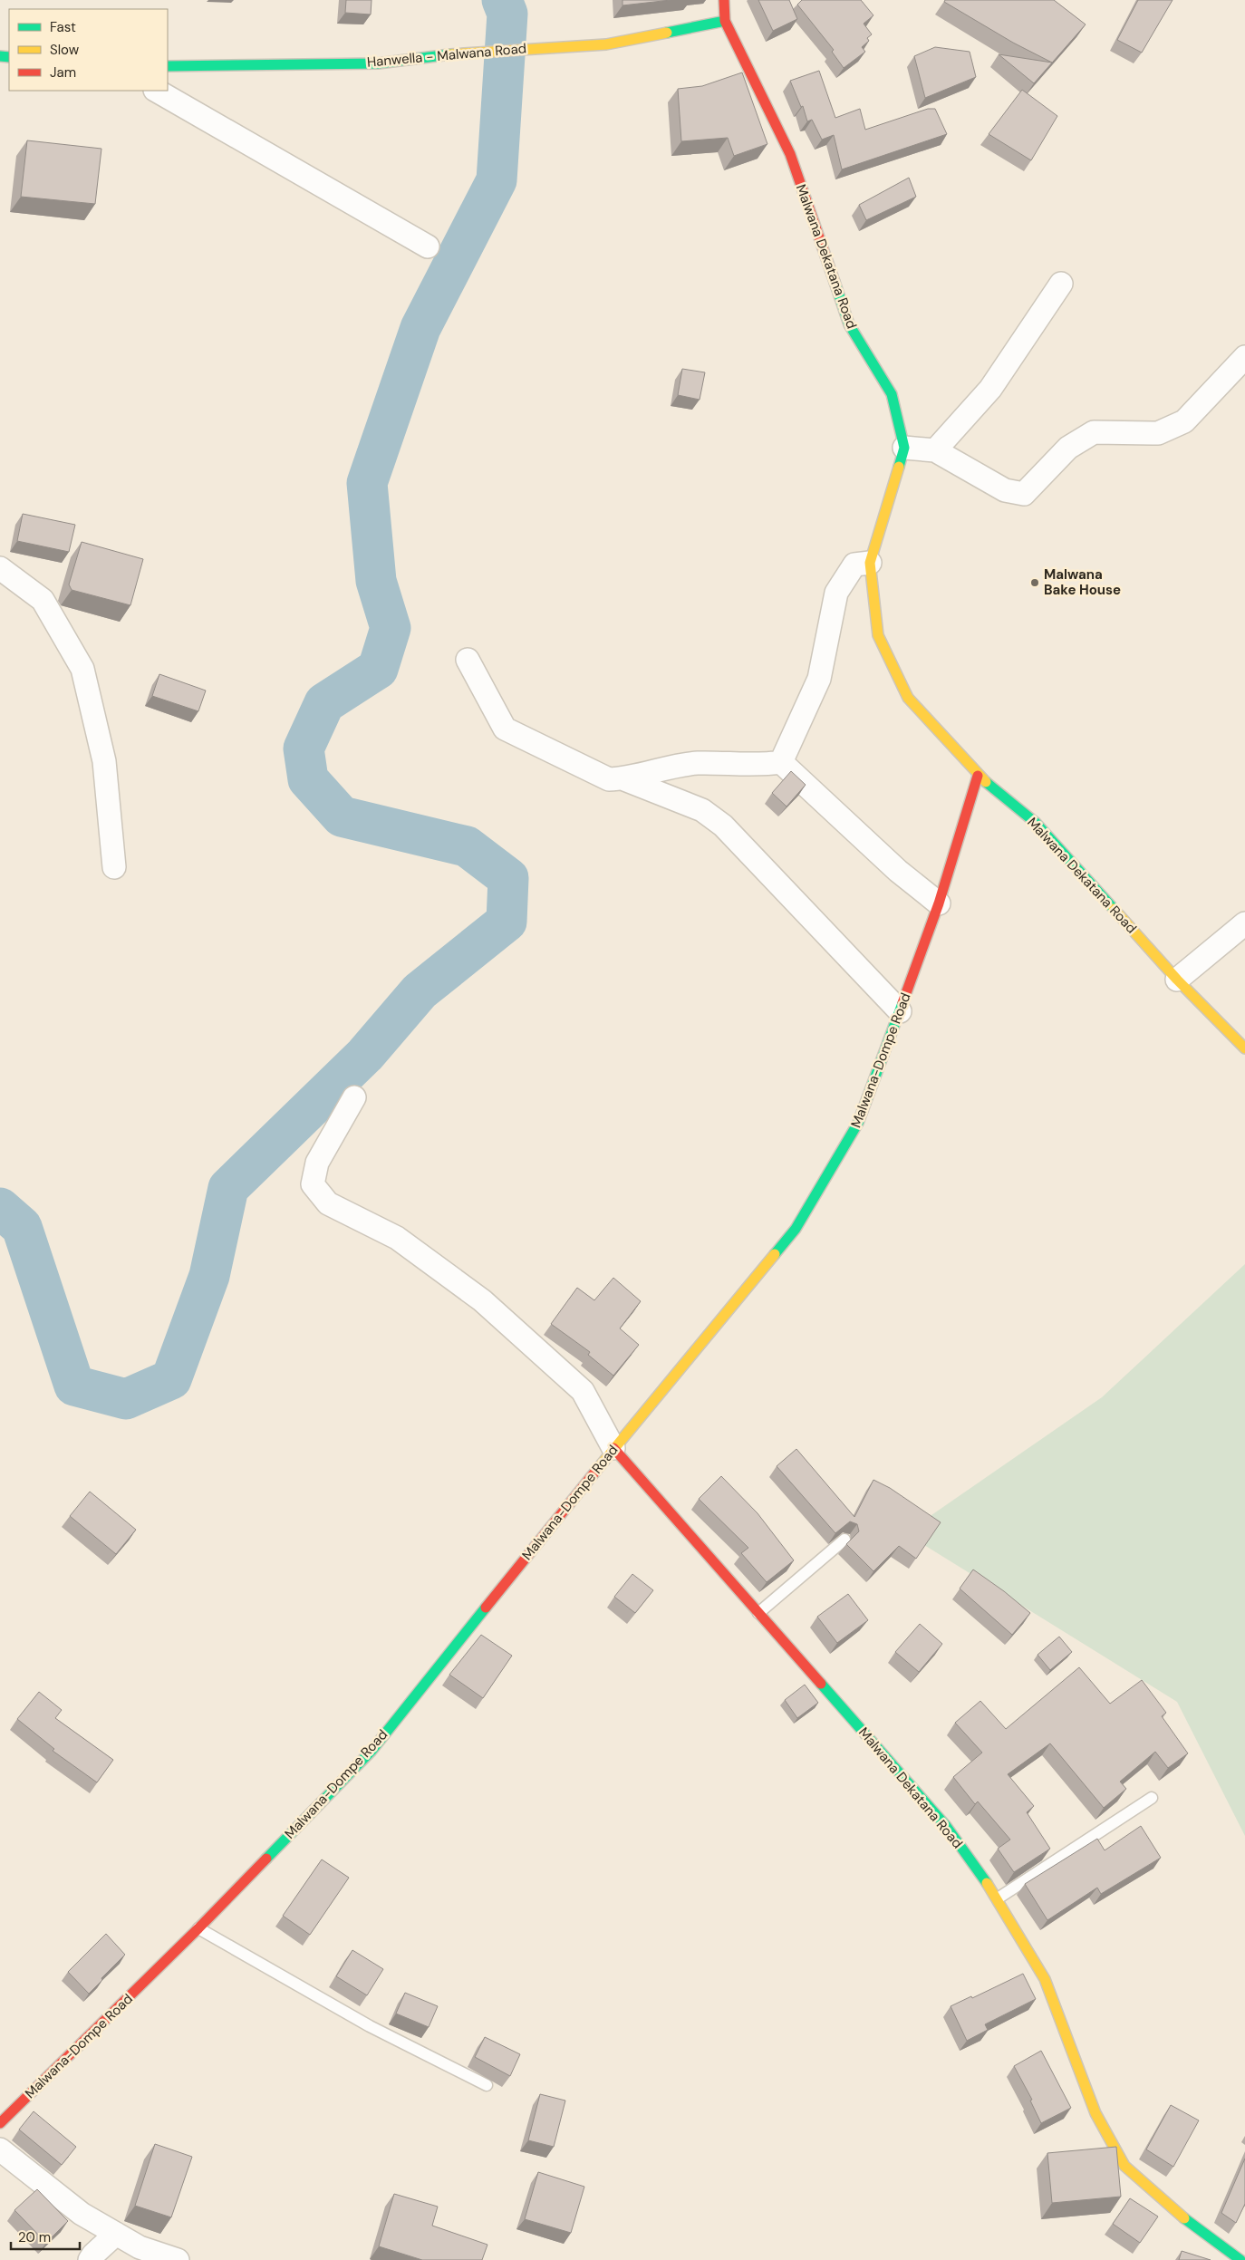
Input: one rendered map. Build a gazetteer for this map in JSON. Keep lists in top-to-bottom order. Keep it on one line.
{"streets":{"street":["Hanwella - Malwana Road","Malwana Dekatana Road","Malwana-Dompe Road"]},"crossings":[["Hanwella - Malwana Road","Malwana Dekatana Road"],["Malwana Dekatana Road","Malwana-Dompe Road"]],"places":["Malwana Bake House"],"legend":["Fast","Slow","Jam"],"scale_bar":"20 m"}
